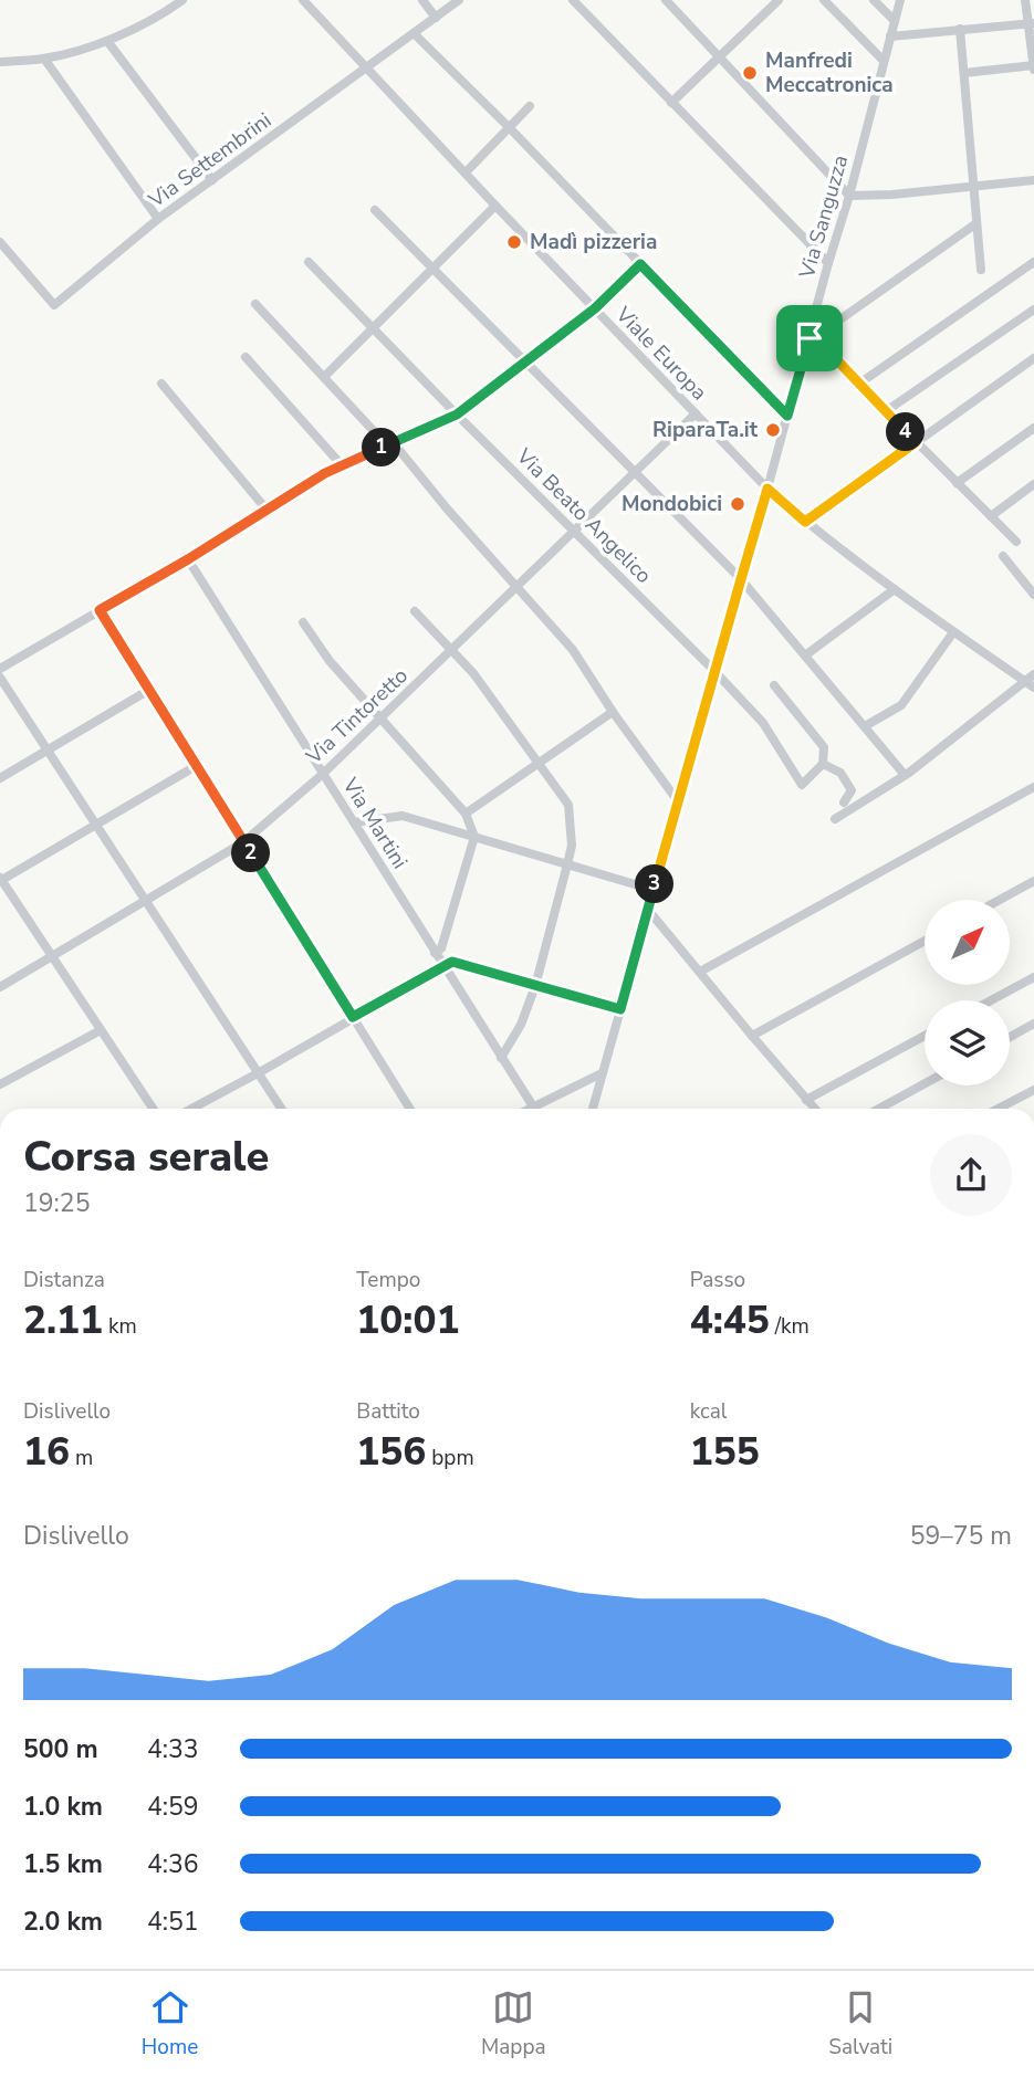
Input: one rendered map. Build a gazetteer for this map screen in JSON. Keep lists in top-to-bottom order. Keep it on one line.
{"streets":{"street":["Via Settembrini","Via Sanguzza","Viale Europa","Via Beato Angelico","Via Tintoretto","Via Martini"]},"crossings":[["Via Settembrini","Viale Europa"],["Via Sanguzza","Viale Europa"],["Via Sanguzza","Via Beato Angelico"],["Viale Europa","Via Tintoretto"],["Via Beato Angelico","Via Tintoretto"],["Via Tintoretto","Via Martini"]],"places":["Manfredi Meccatronica","Madì pizzeria","RiparaTa.it","Mondobici"],"north":"top right","page":{"pins":["4","1","2","3"],"heading":["Corsa serale","19:25"],"stats":[["Distanza","2.11 km"],["Tempo","10:01"],["Passo","4:45 /km"],["Dislivello","16 m"],["Battito","156 bpm"],["kcal","155"]],"chart":["Dislivello","59–75 m"],"list":[{"name":"500 m","note":"4:33"},{"name":"1.0 km","note":"4:59"},{"name":"1.5 km","note":"4:36"},{"name":"2.0 km","note":"4:51"}],"tabs":["Home","Mappa","Salvati"]}}
